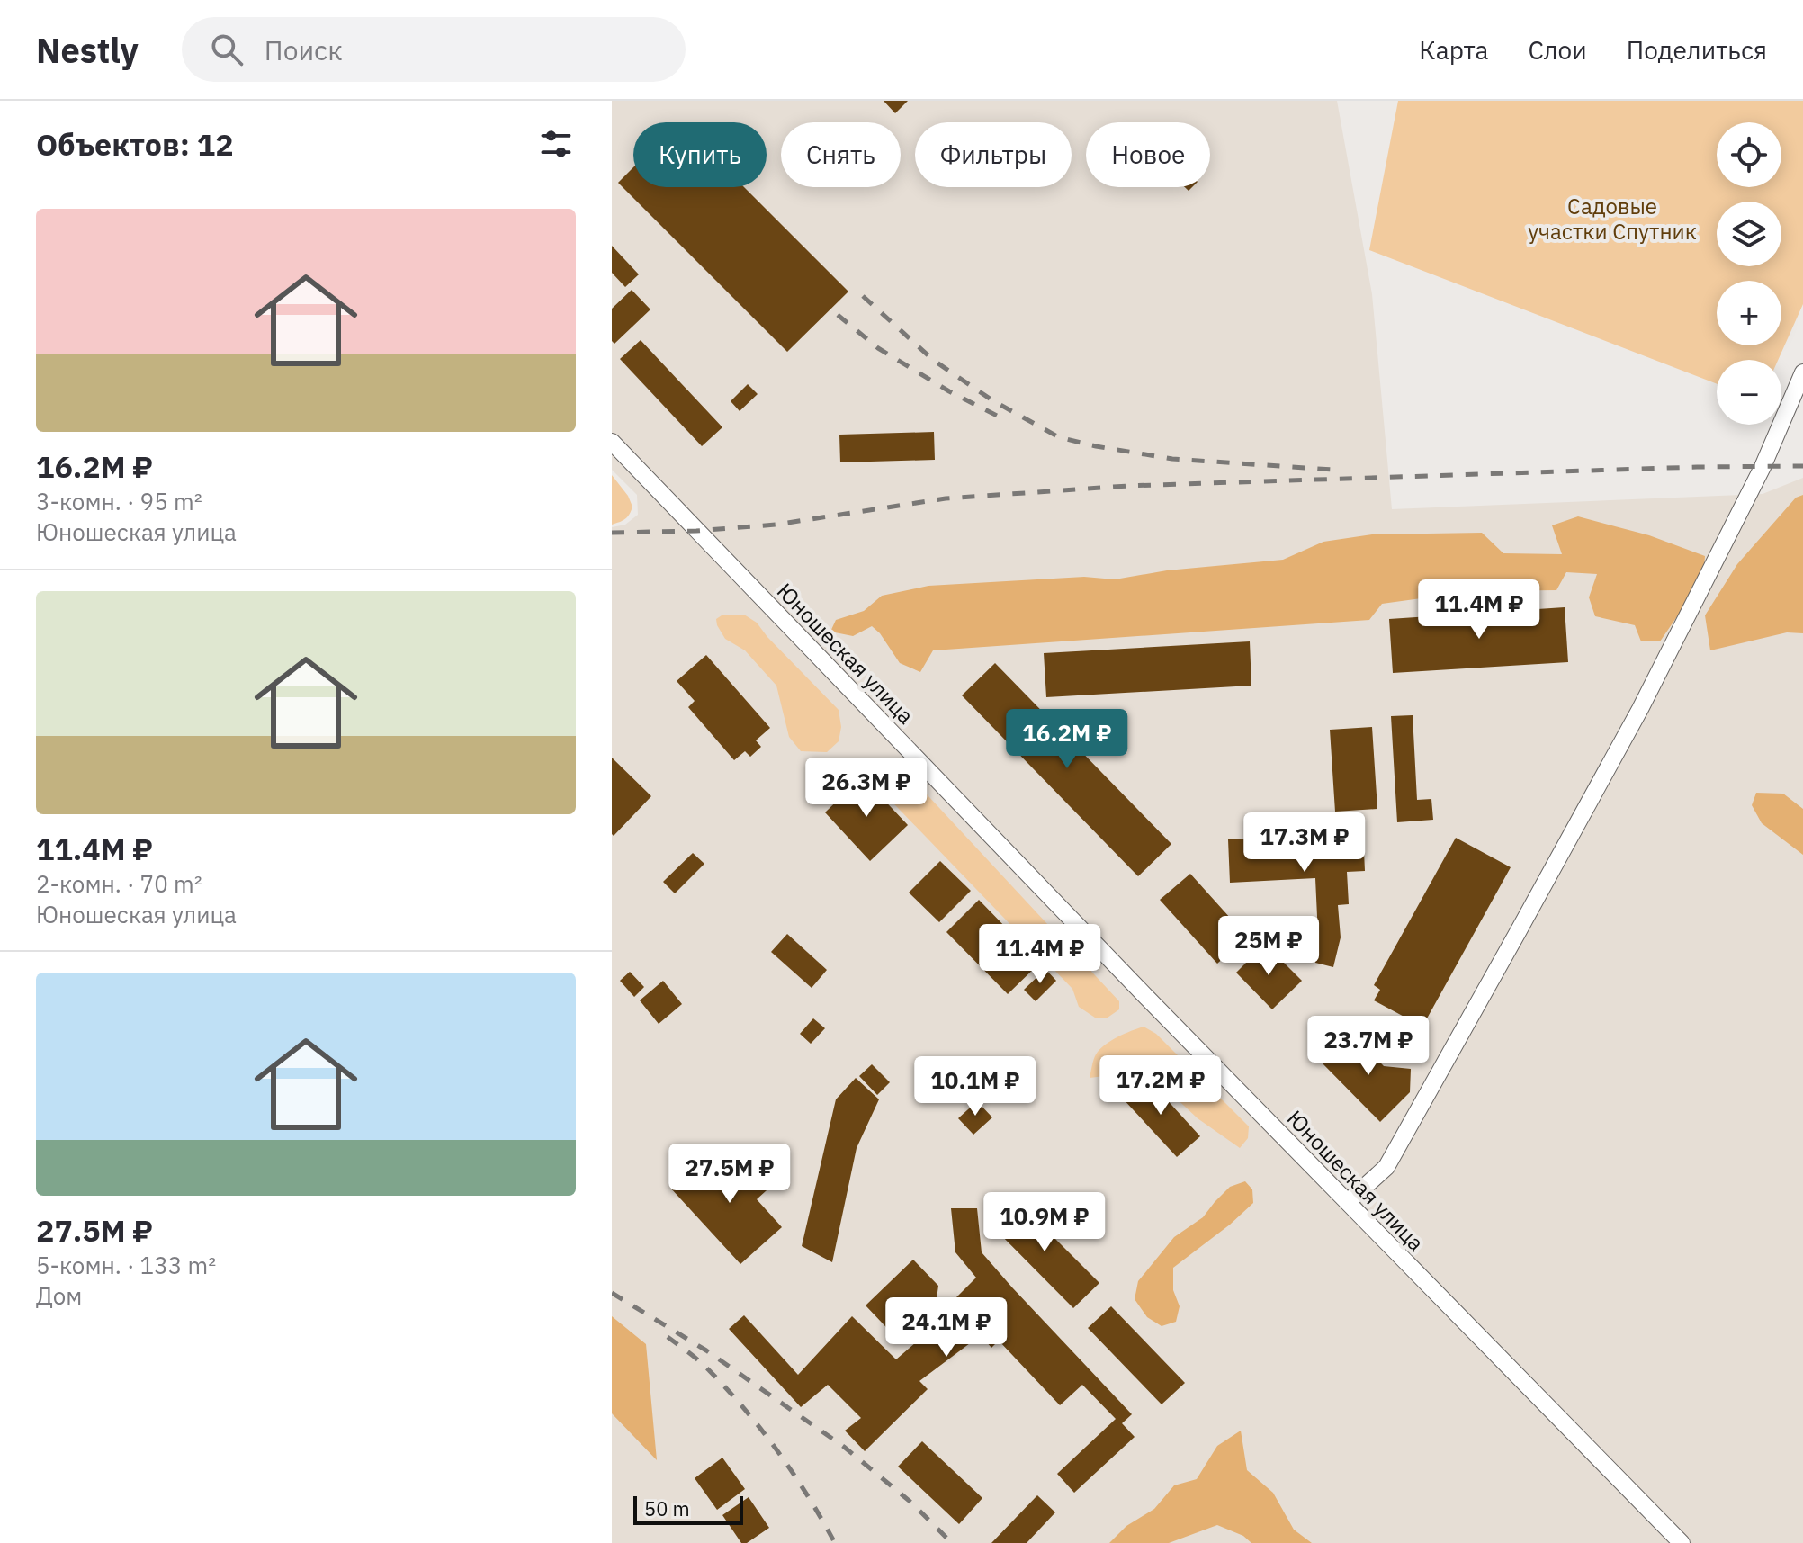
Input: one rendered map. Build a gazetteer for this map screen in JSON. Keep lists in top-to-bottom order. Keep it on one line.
{"streets":{"street":["Юношеская улица"]},"parks":["Садовые участки Спутник"],"scale_bar":"50 m","page":{"header":"Nestly","search":"Поиск","nav":["Карта","Слои","Поделиться"],"heading":"Объектов: 12","map_buttons":["+","−"],"chip":["Купить","Снять","Фильтры","Новое"],"list":[{"name":"16.2M ₽","note":"3-комн. · 95 m² · Юношеская улица"},{"name":"11.4M ₽","note":"2-комн. · 70 m² · Юношеская улица"},{"name":"27.5M ₽","note":"5-комн. · 133 m² · Дом"}],"price":["11.4M ₽","16.2M ₽","26.3M ₽","17.3M ₽","25M ₽","11.4M ₽","23.7M ₽","17.2M ₽","10.1M ₽","27.5M ₽","10.9M ₽","24.1M ₽"],"scale":"50 m"}}
